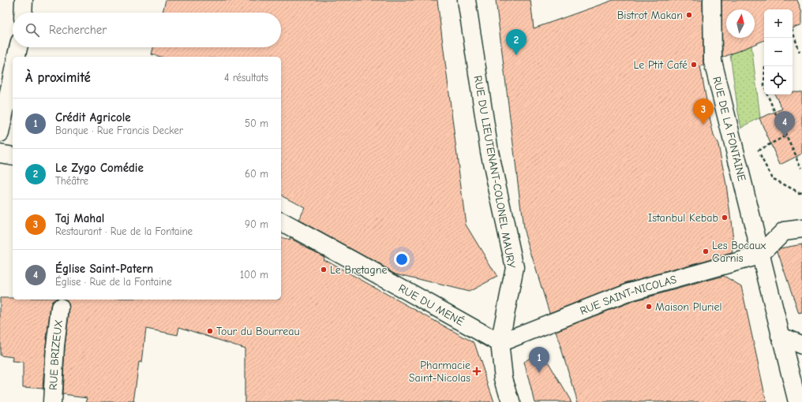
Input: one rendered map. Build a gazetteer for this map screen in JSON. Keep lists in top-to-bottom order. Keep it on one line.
{"streets":{"street":["RUE DE LA FONTAINE","RUE DU LIEUTENANT-COLONEL MAURY","RUE SAINT-NICOLAS","RUE DU MENÉ","RUE BRIZEUX"]},"crossings":[["RUE DE LA FONTAINE","RUE SAINT-NICOLAS"],["RUE DU LIEUTENANT-COLONEL MAURY","RUE SAINT-NICOLAS"],["RUE DU LIEUTENANT-COLONEL MAURY","RUE DU MENÉ"],["RUE SAINT-NICOLAS","RUE DU MENÉ"]],"places":{"other":["Bistrot Makan","Le Ptit Café","Istanbul Kebab","Les Bocaux Garnis","Le Bretagne","Maison Pluriel","Tour du Bourreau"],"health":["Pharmacie Saint-Nicolas"]},"north":"top","page":{"map_buttons":["+","−"],"search":"Rechercher","pins":["2","3","4","1"],"heading":["À proximité","4 résultats"],"list":[{"mark":"1","name":"Crédit Agricole","note":"Banque · Rue Francis Decker","value":"50 m"},{"mark":"2","name":"Le Zygo Comédie","note":"Théâtre","value":"60 m"},{"mark":"3","name":"Taj Mahal","note":"Restaurant · Rue de la Fontaine","value":"90 m"},{"mark":"4","name":"Église Saint-Patern","note":"Église · Rue de la Fontaine","value":"100 m"}]}}
